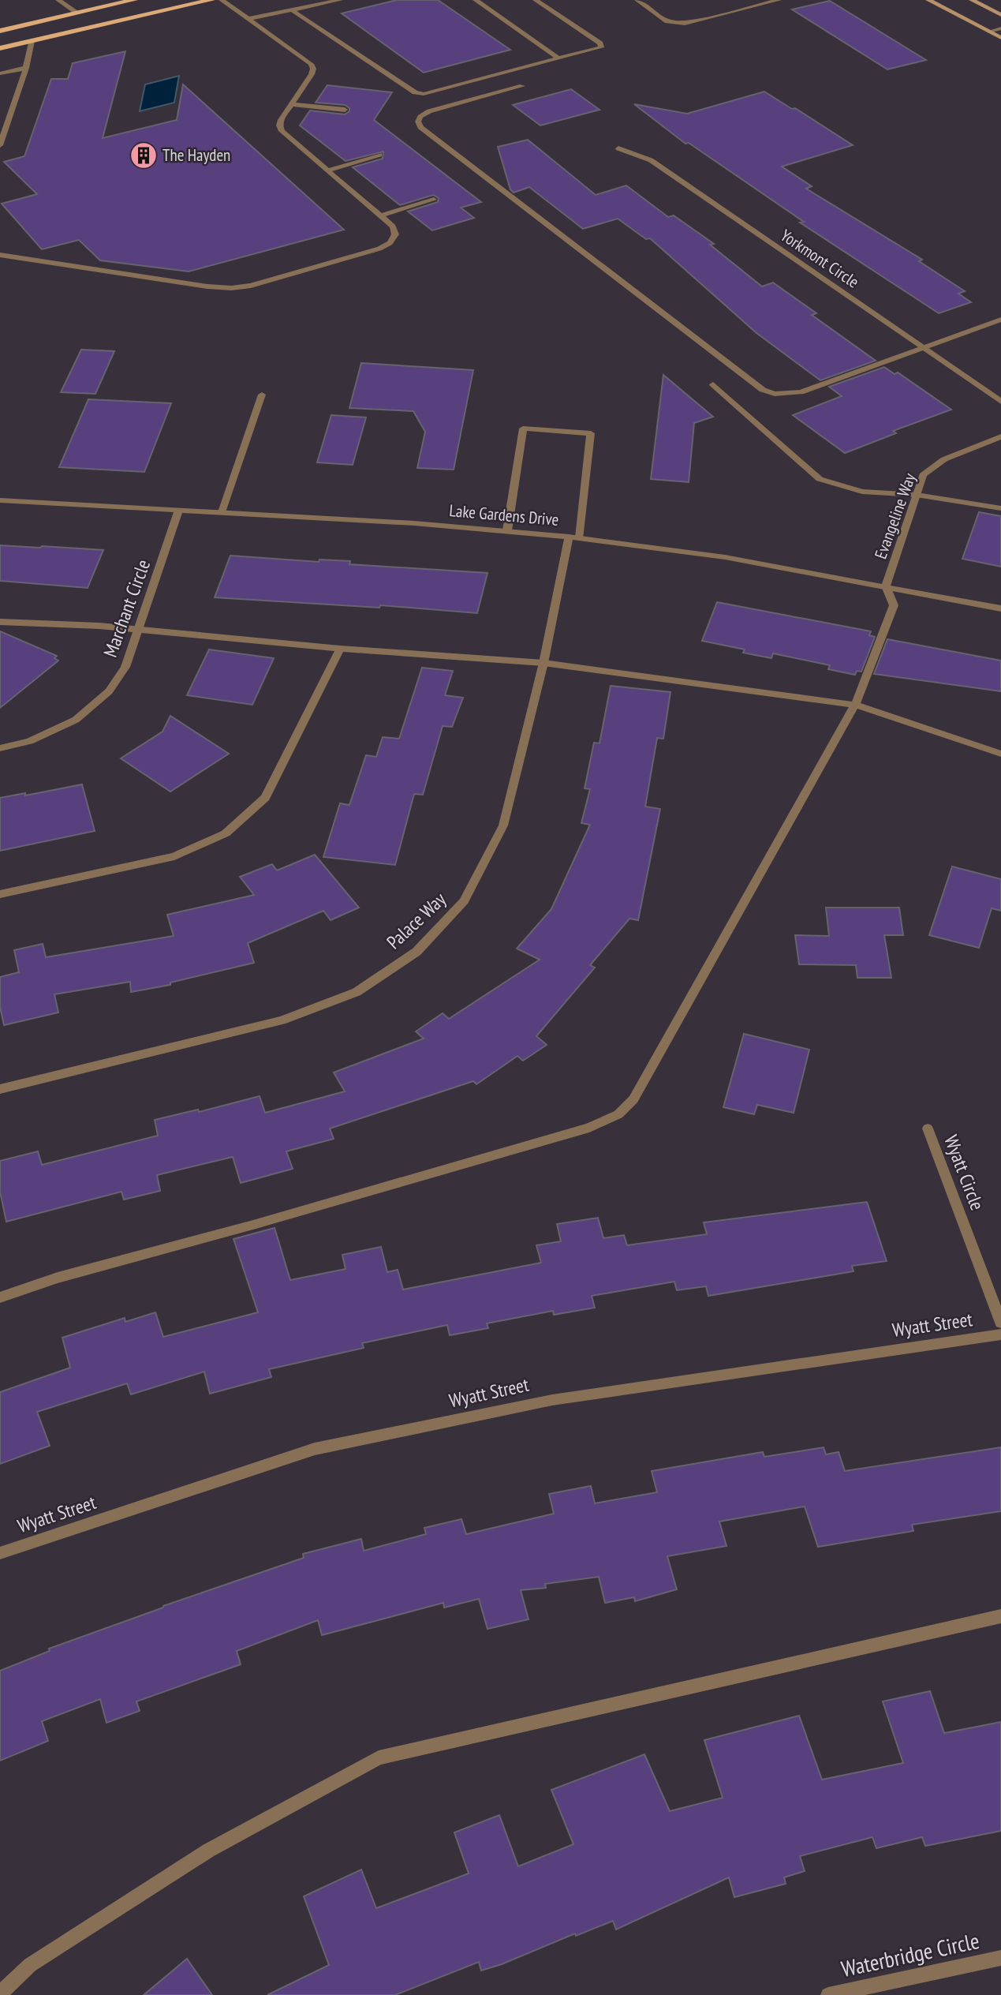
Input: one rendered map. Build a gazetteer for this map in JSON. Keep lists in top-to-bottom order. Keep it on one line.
{"streets":{"street":["Yorkmont Circle","Lake Gardens Drive","Evangeline Way","Marchant Circle","Palace Way","Wyatt Circle","Wyatt Street","Waterbridge Circle"]},"crossings":[["Lake Gardens Drive","Evangeline Way"],["Lake Gardens Drive","Marchant Circle"],["Lake Gardens Drive","Palace Way"]],"places":{"building":["The Hayden"]}}
